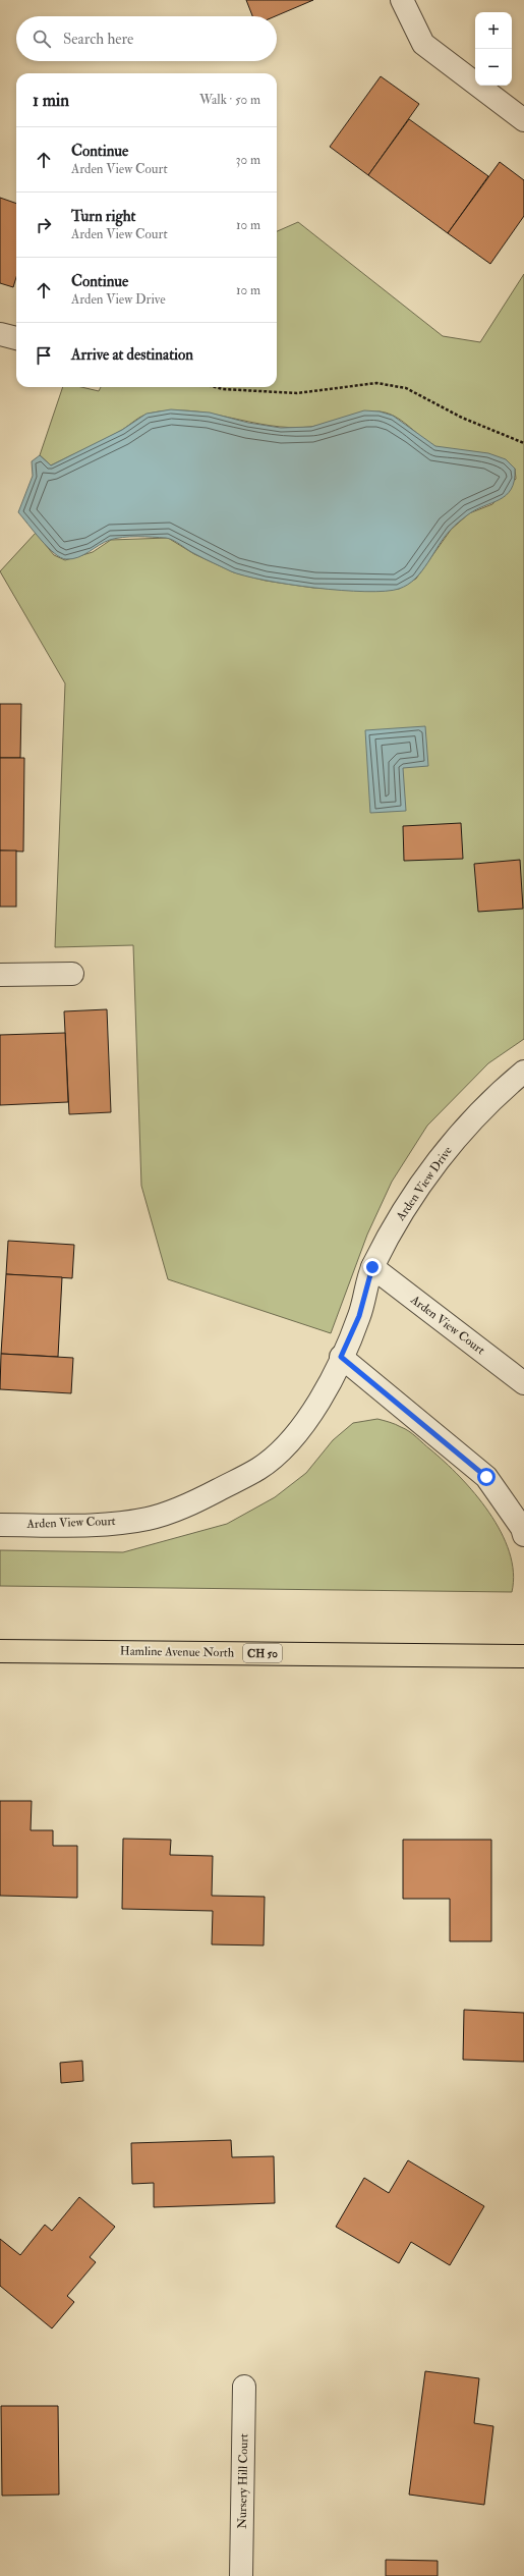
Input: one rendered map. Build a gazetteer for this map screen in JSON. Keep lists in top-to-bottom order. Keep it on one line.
{"streets":{"main road":["Hamline Avenue North","CH 50"],"street":["Arden View Drive","Arden View Court","Nursery Hill Court"]},"crossings":[["Arden View Drive","Arden View Court"]],"page":{"map_buttons":["+","−"],"search":"Search here","heading":["1 min","Walk · 50 m"],"list":[["Continue","Arden View Court","30 m"],["Turn right","Arden View Court","10 m"],["Continue","Arden View Drive","10 m"],"Arrive at destination"]}}
